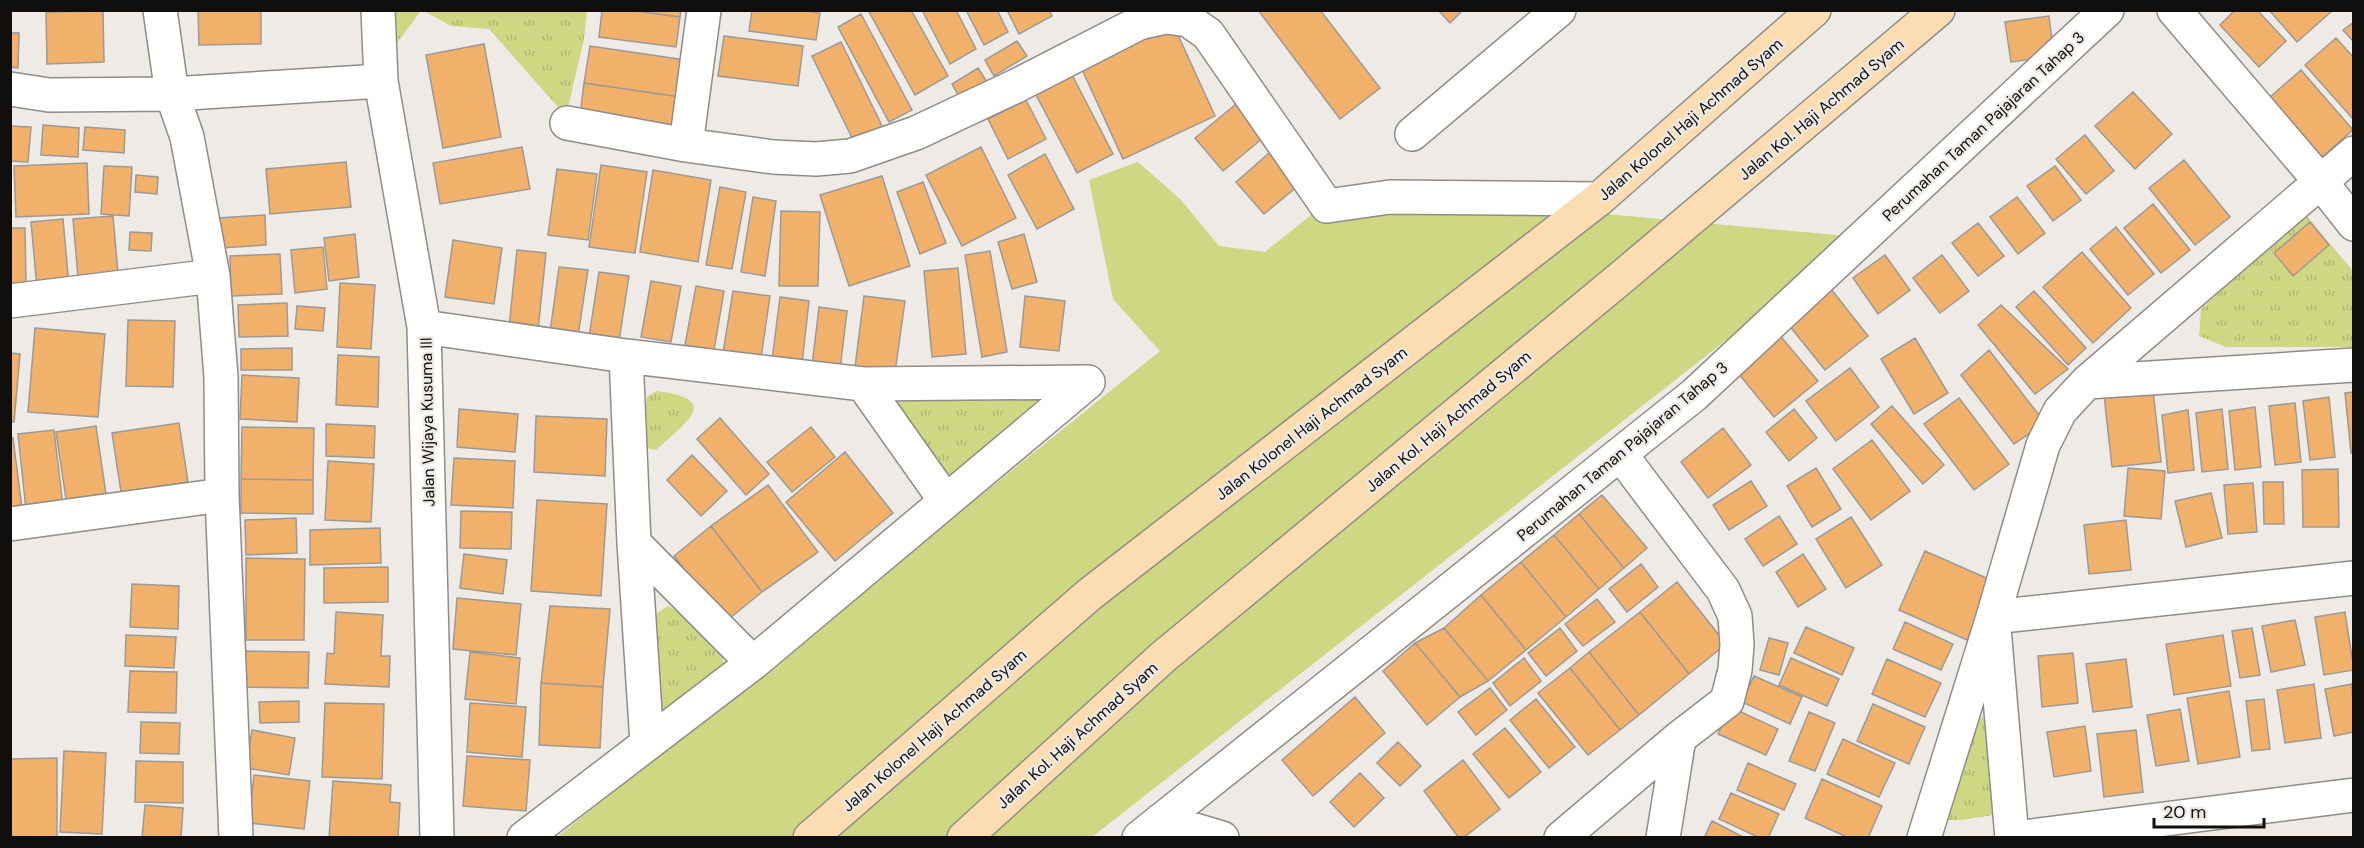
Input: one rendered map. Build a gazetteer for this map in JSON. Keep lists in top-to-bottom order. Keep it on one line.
{"streets":{"main road":["Jalan Kol. Haji Achmad Syam","Jalan Kolonel Haji Achmad Syam"],"street":["Perumahan Taman Pajajaran Tahap 3","Jalan Wijaya Kusuma III"]},"scale_bar":"20 m"}
